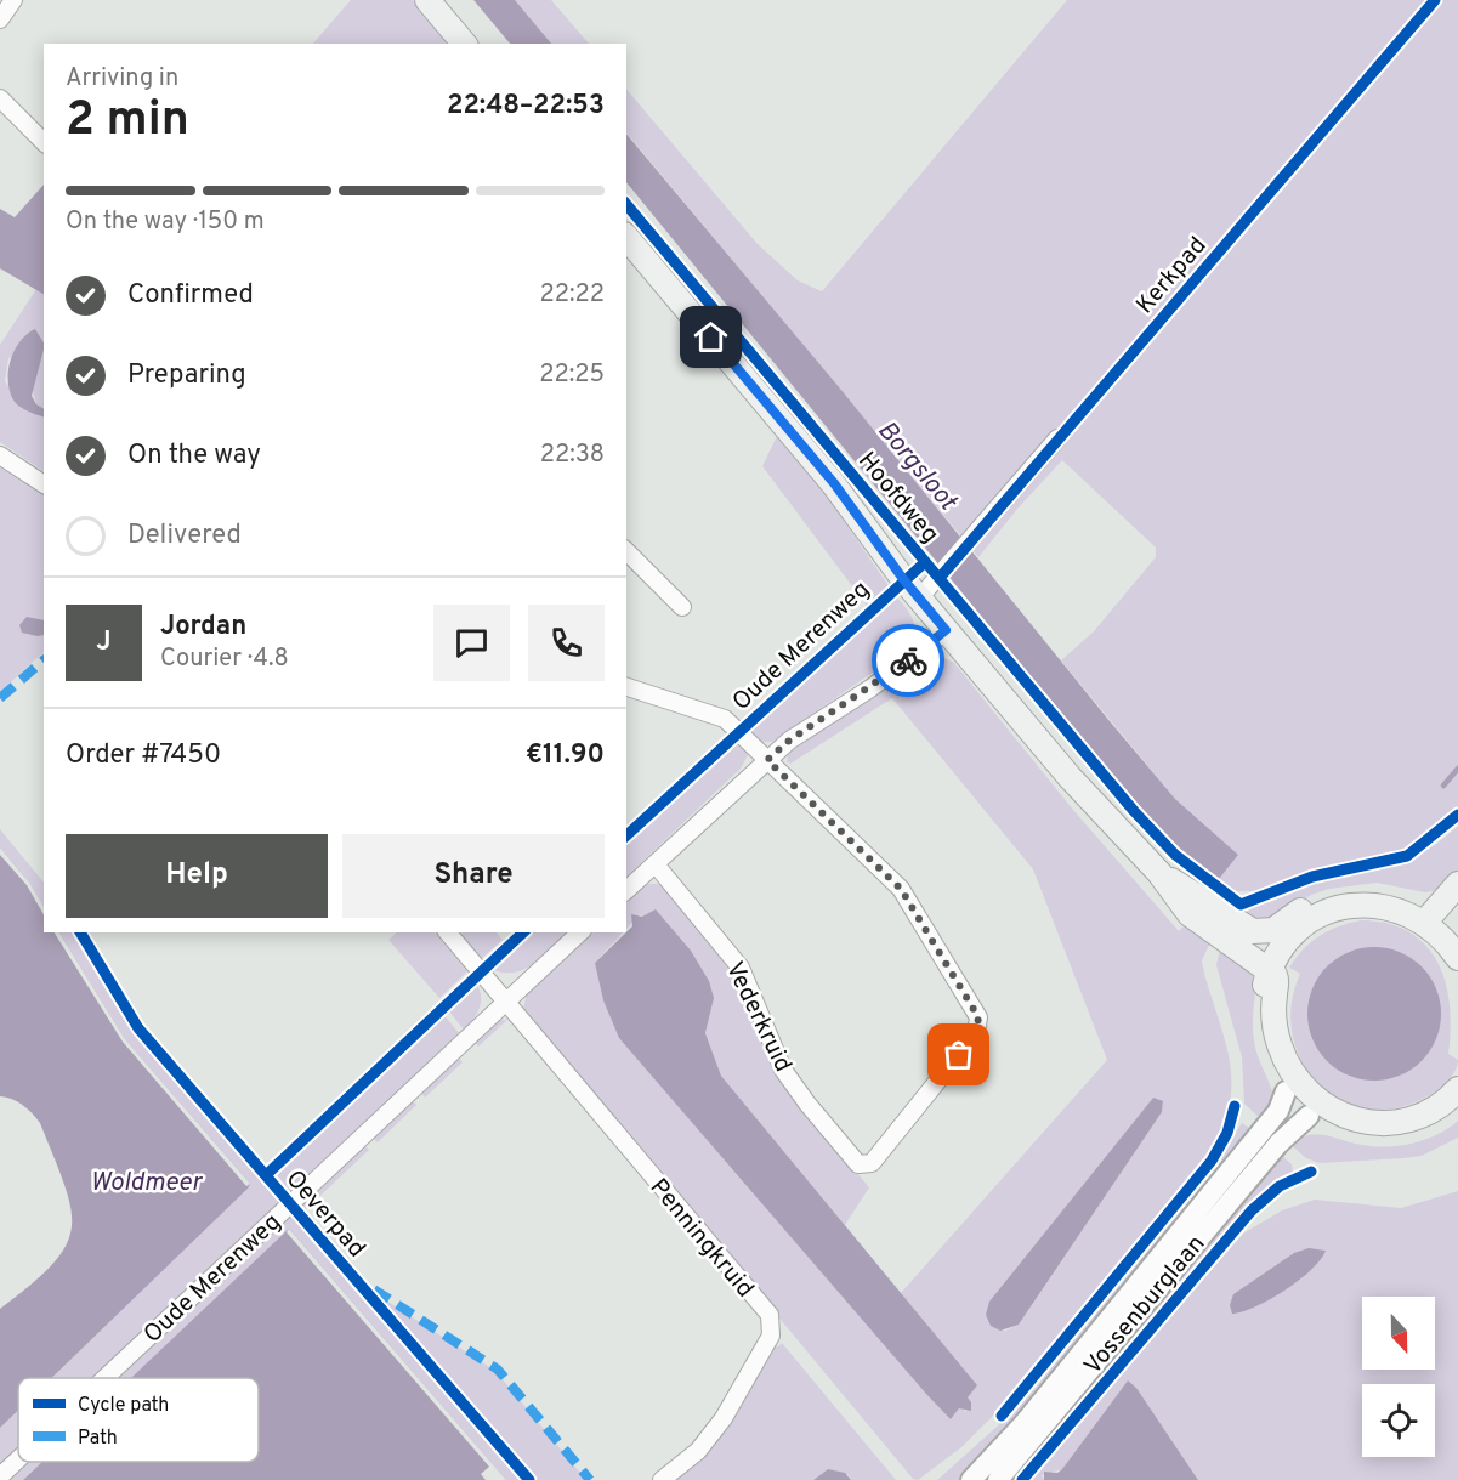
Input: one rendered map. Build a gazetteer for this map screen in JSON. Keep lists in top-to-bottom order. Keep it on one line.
{"streets":{"main road":["Hoofdweg"],"street":["Oude Merenweg","Vederkruid","Penningkruid","Vossenburglaan"],"cycle path":["Kerkpad","Oeverpad"]},"crossings":[["Oude Merenweg","Penningkruid"]],"water":["Borgsloot","Woldmeer"],"legend":["Cycle path","Path"],"north":"bottom","page":{"heading":["2 min","Arriving in","22:48–22:53"],"panel":["Jordan","Courier · 4.8","Order #7450","€11.90"],"bar":"On the way · 150 m","list":[["Confirmed","22:22"],["Preparing","22:25"],["On the way","22:38"],"Delivered"],"round":"J","buttons":["Help","Share"]}}
